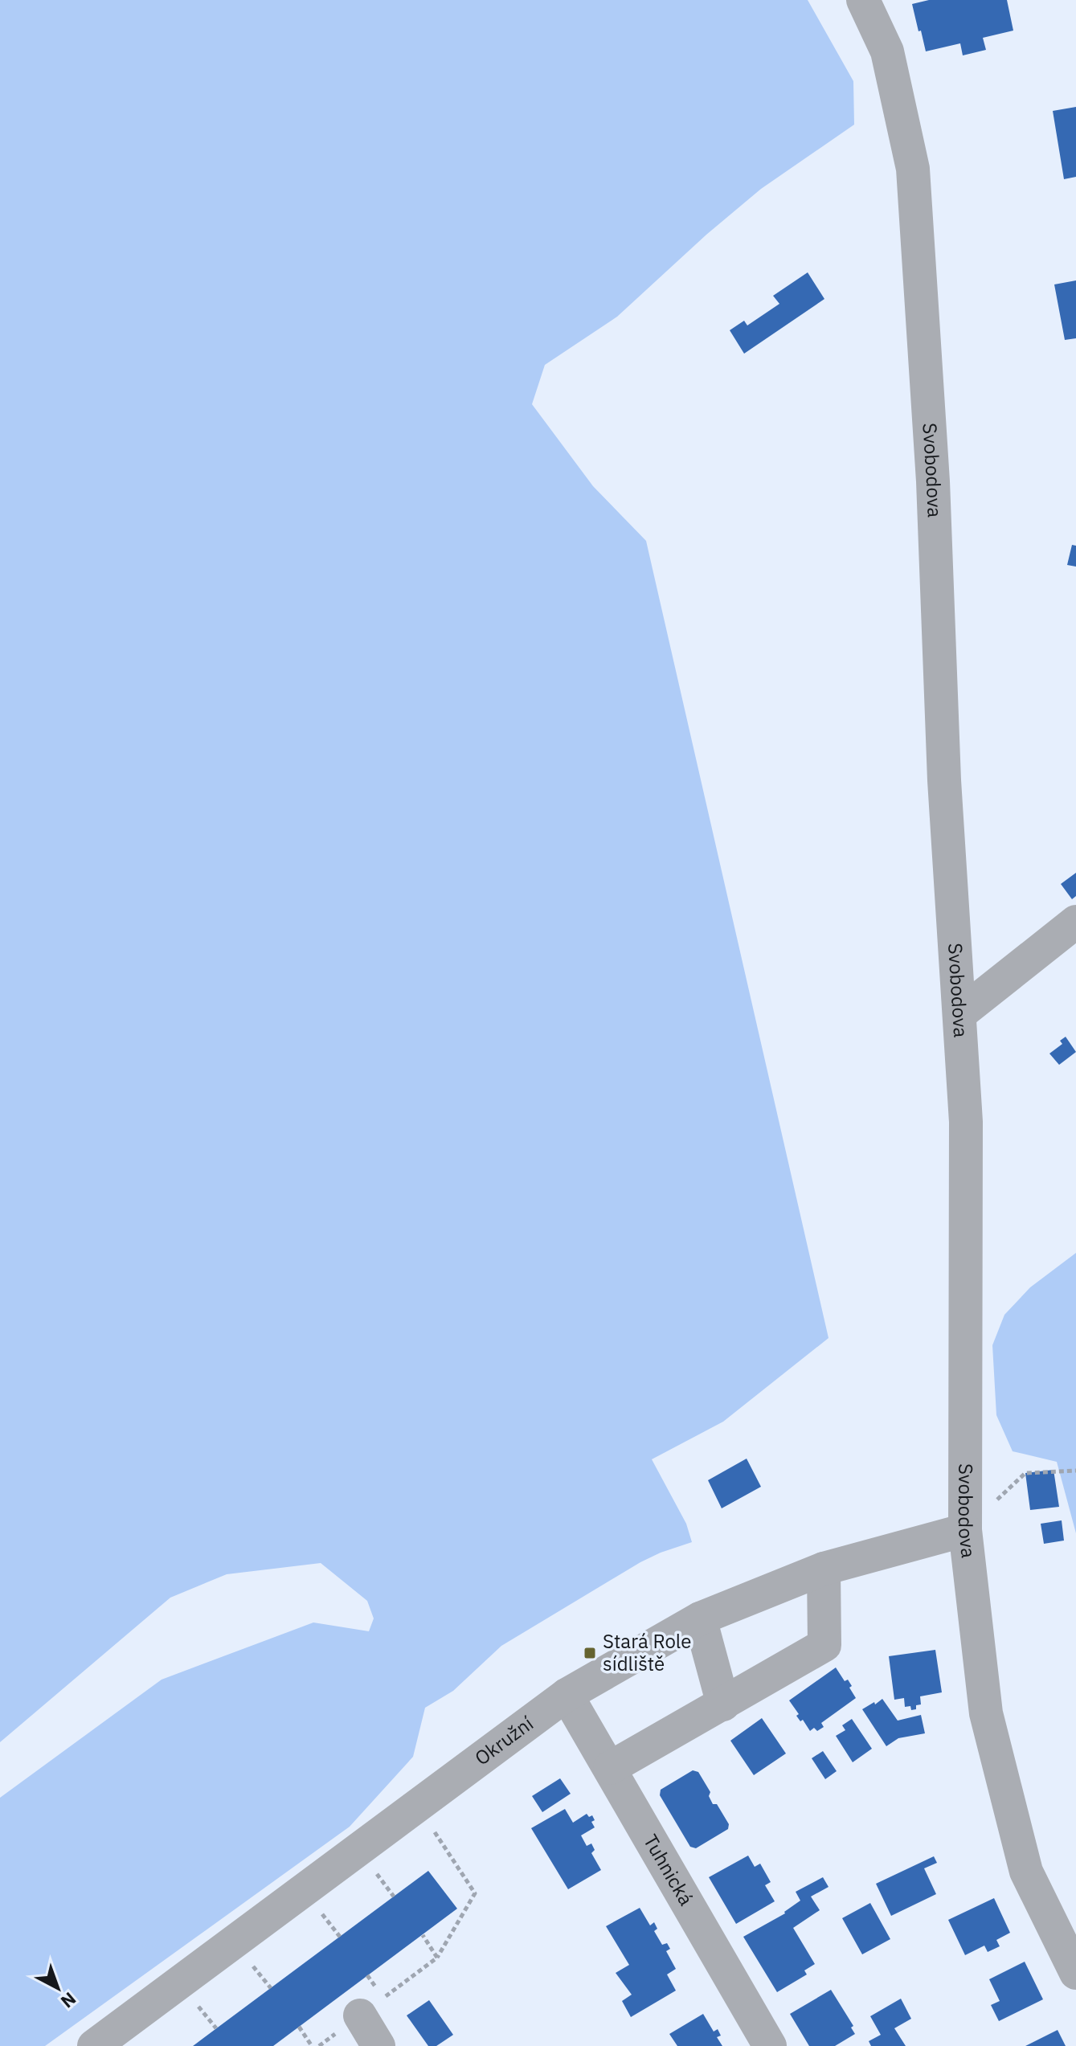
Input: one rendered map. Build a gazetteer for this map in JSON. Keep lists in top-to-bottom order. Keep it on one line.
{"streets":{"street":["Svobodova","Okružní","Tuhnická"]},"crossings":[["Svobodova","Okružní"],["Okružní","Tuhnická"]],"places":{"transit":["Stará Role sídliště"]},"north":"bottom right"}
